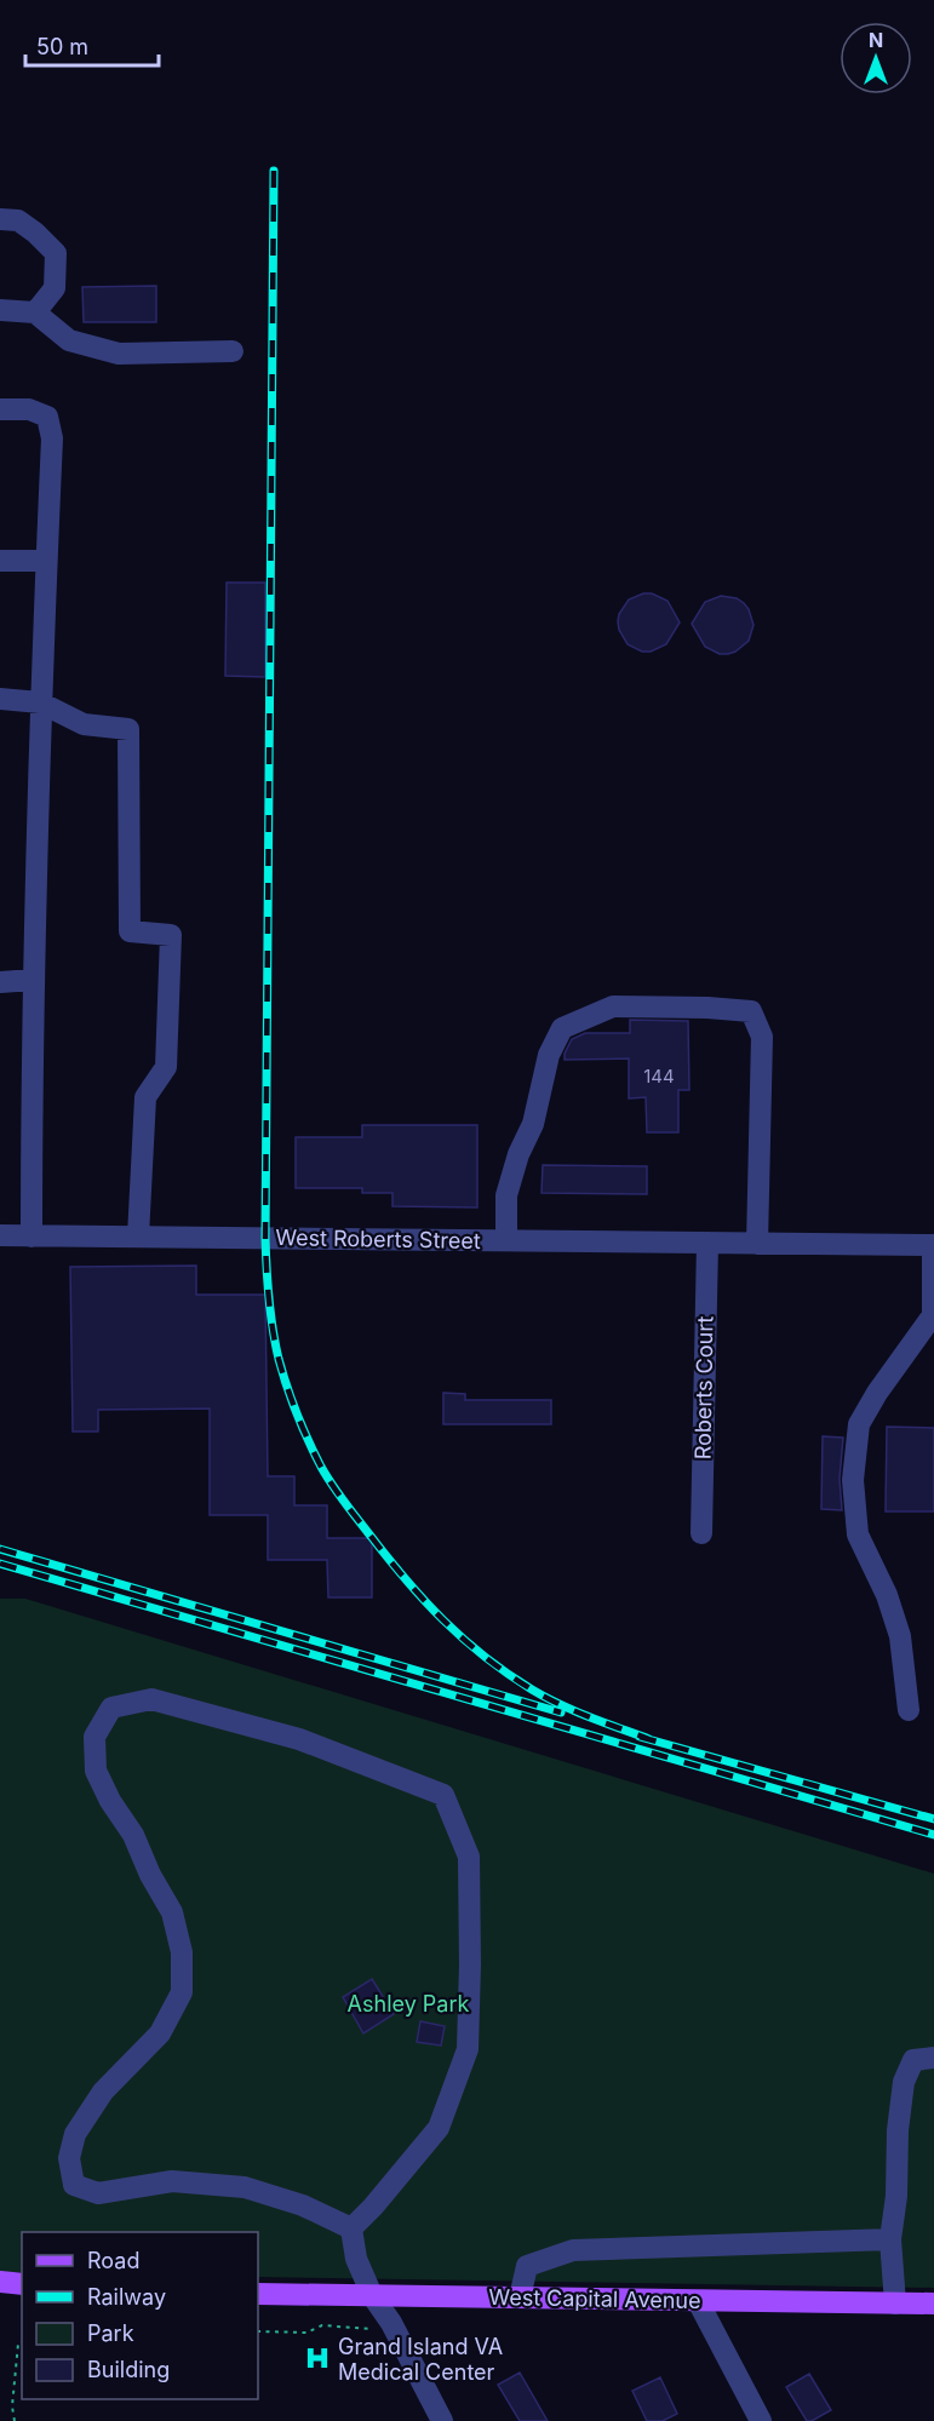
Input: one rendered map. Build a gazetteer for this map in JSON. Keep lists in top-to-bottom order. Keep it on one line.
{"streets":{"main road":["West Capital Avenue"],"street":["West Roberts Street","Roberts Court"]},"crossings":[["West Roberts Street","Roberts Court"]],"parks":["Ashley Park"],"places":{"hospital":["Grand Island VA Medical Center"]},"house_numbers":["144"],"legend":["Road","Railway","Park","Building"],"scale_bar":"50 m","north":"top"}
